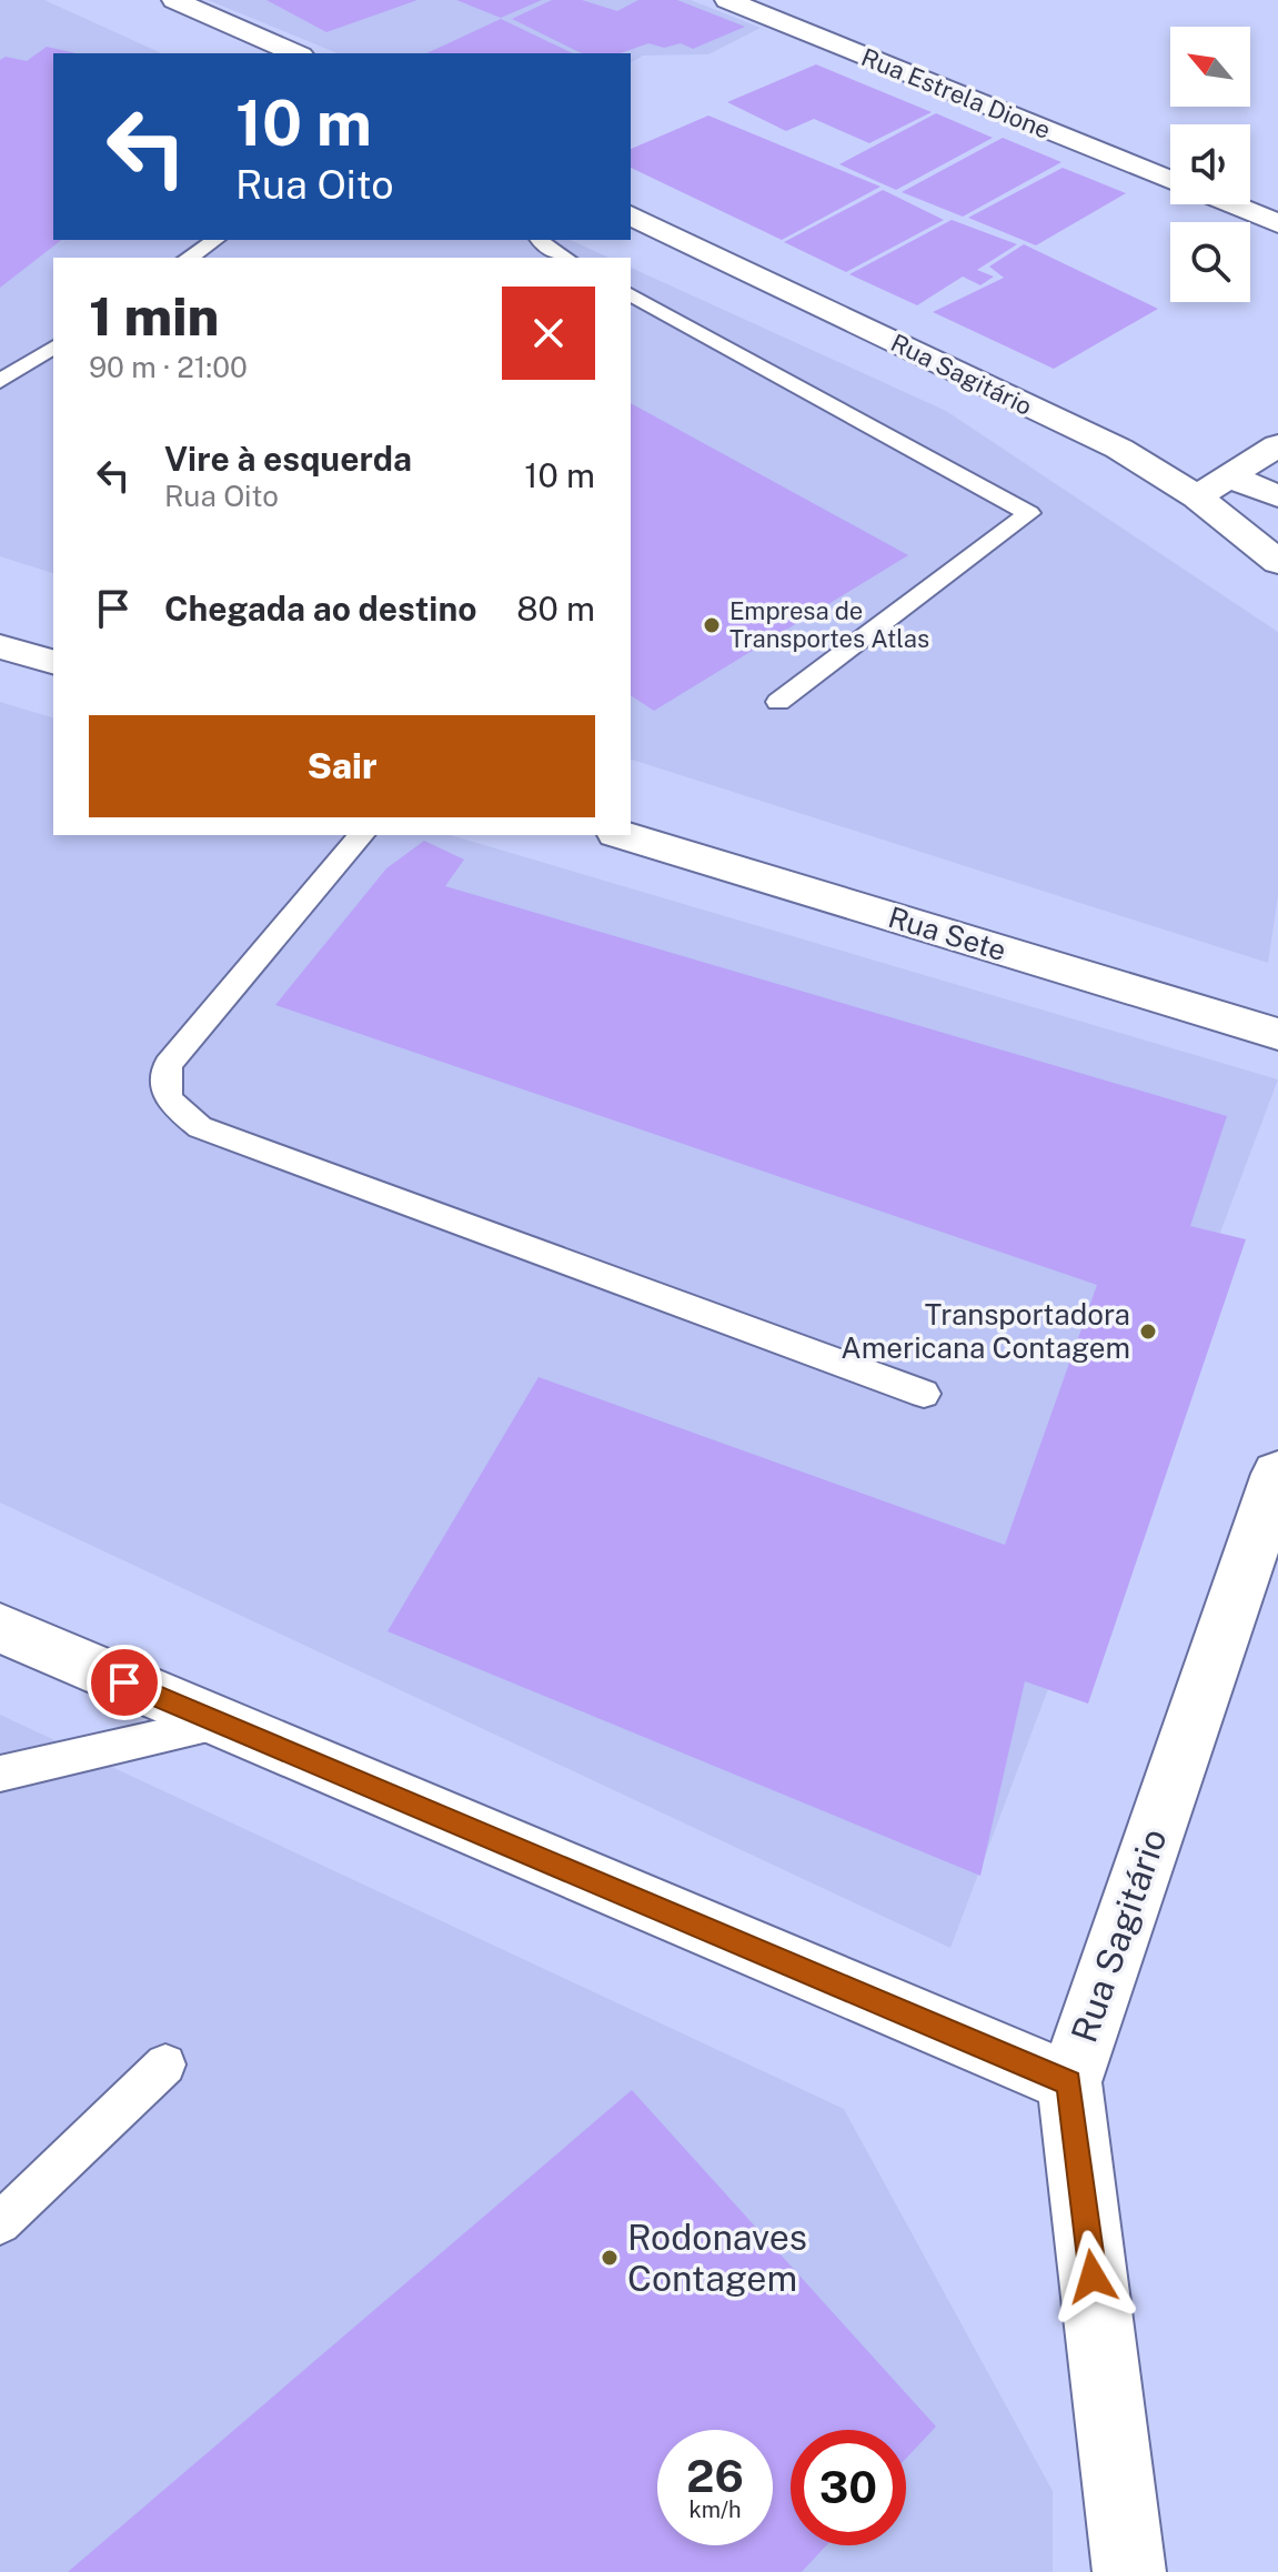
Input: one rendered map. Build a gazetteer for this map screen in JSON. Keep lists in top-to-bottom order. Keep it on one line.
{"streets":{"street":["Rua Estrela Dione","Rua Sagitário","Rua Sete"]},"places":["Empresa de Transportes Atlas","Transportadora Americana Contagem","Rodonaves Contagem"],"north":"top left","page":{"turn":["10 m","Rua Oito"],"heading":["1 min","90 m · 21:00"],"list":[{"name":"Vire à esquerda","note":"Rua Oito","value":"10 m"},{"name":"Chegada ao destino","value":"80 m"}],"buttons":"Sair","speed":"26 km/h","limit":"30"}}
